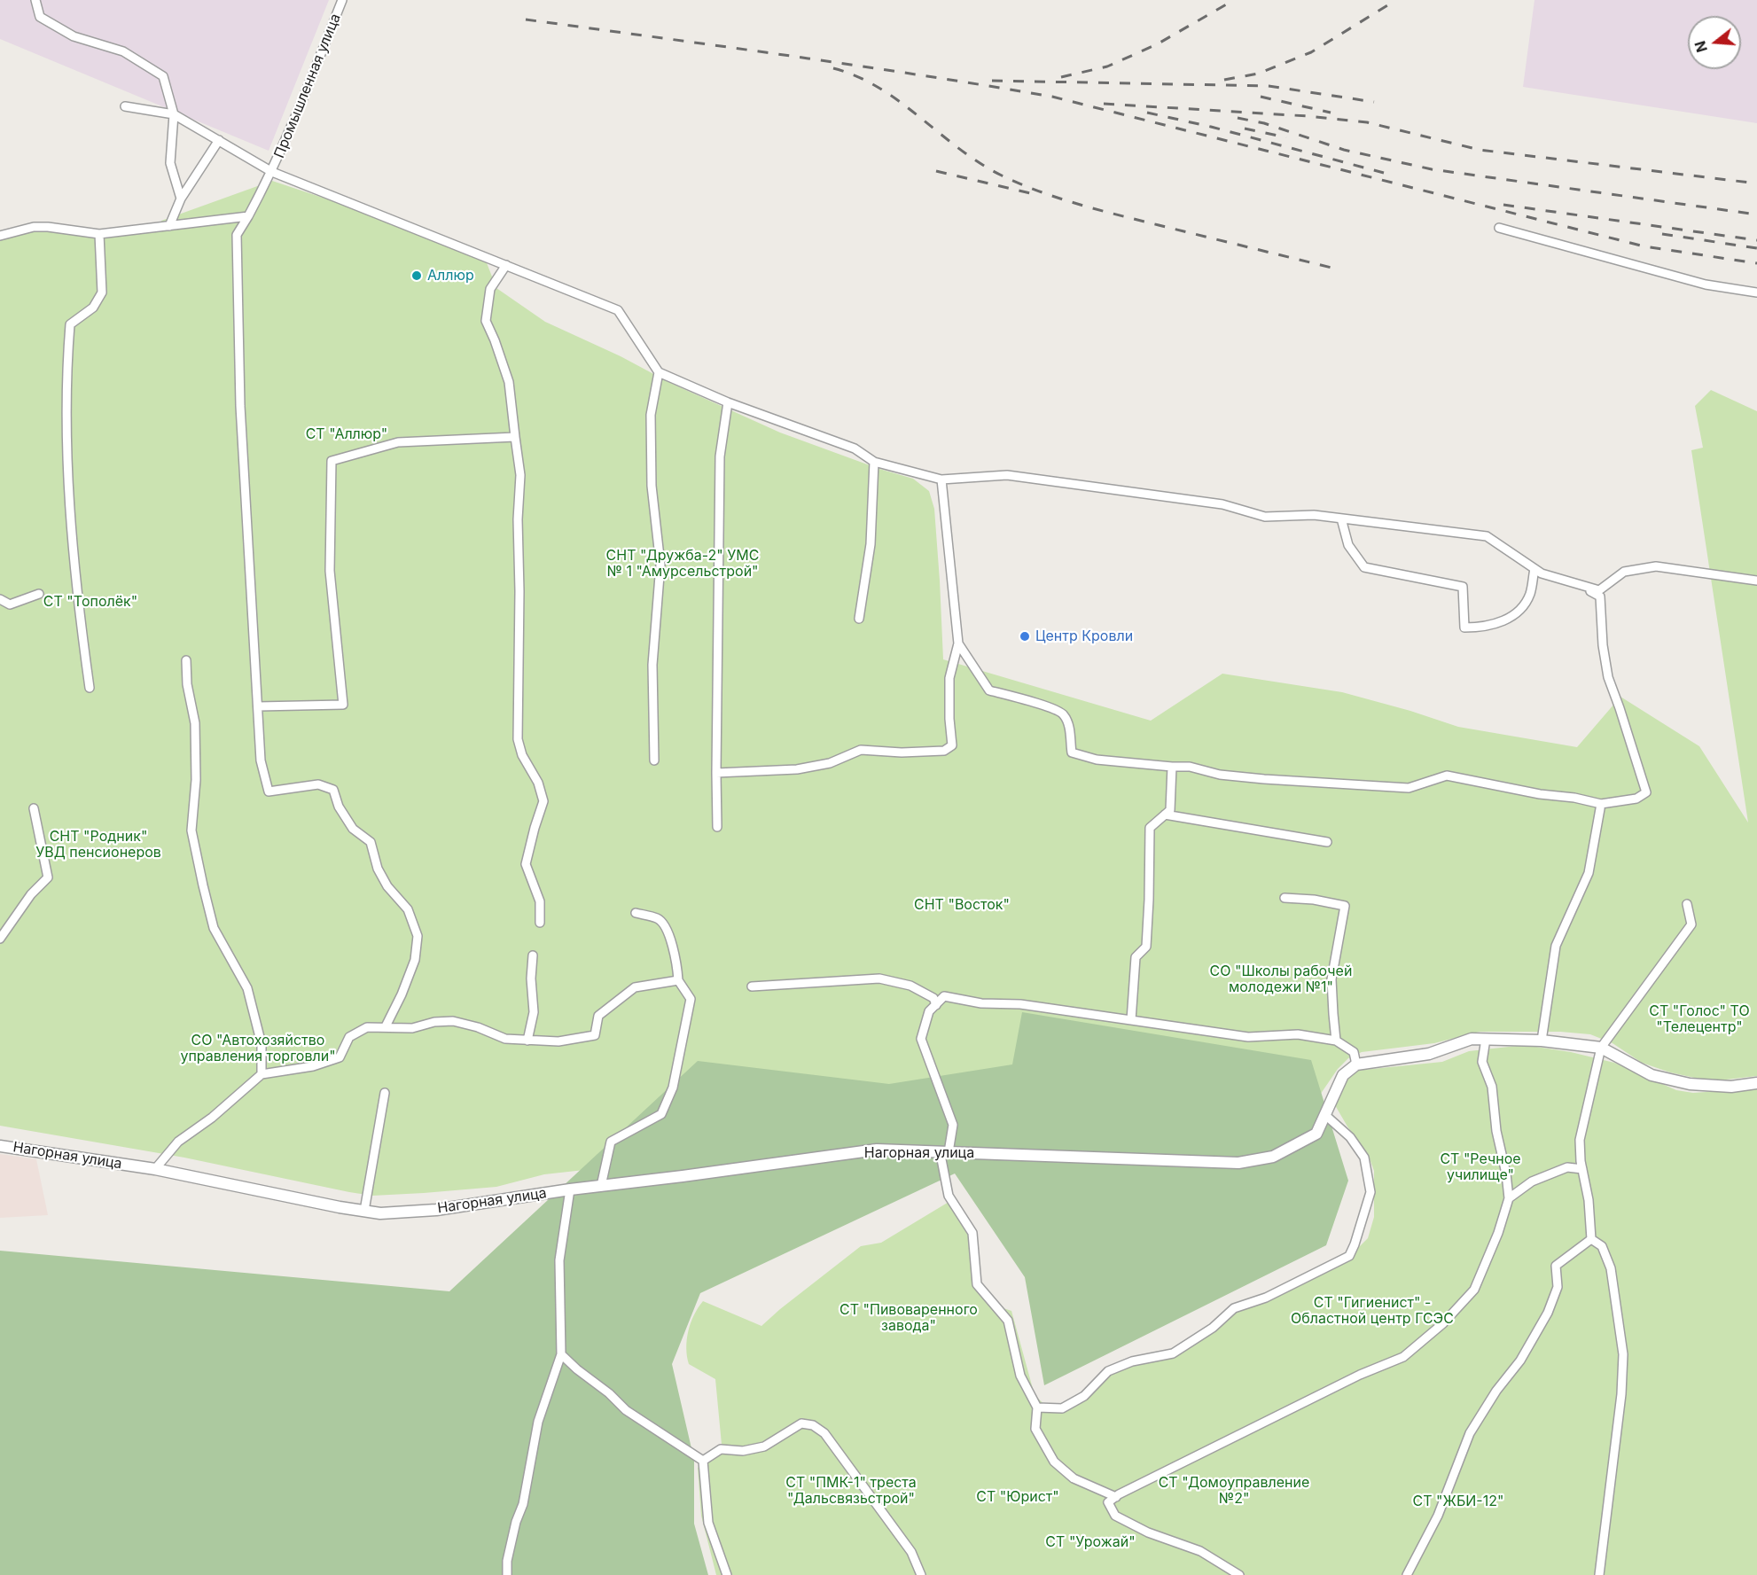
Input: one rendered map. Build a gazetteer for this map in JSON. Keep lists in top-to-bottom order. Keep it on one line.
{"streets":{"street":["Промышленная улица","Нагорная улица"]},"parks":["СТ \"Аллюр\"","СНТ \"Дружба-2\" УМС № 1 \"Амурсельстрой\"","СТ \"Тополёк\"","СНТ \"Родник\" УВД пенсионеров","СНТ \"Восток\"","СО \"Школы рабочей молодежи №1\"","СТ \"Голос\" ТО \"Телецентр\"","СО \"Автохозяйство управления торговли\"","СТ \"Речное училище\"","СТ \"Гигиенист\" - Областной центр ГСЭС","СТ \"Пивоваренного завода\"","СТ \"ПМК-1\" треста \"Дальсвязьстрой\"","СТ \"Домоуправление №2\"","СТ \"Юрист\"","СТ \"ЖБИ-12\"","СТ \"Урожай\""],"places":["Аллюр","Центр Кровли"],"north":"left"}
